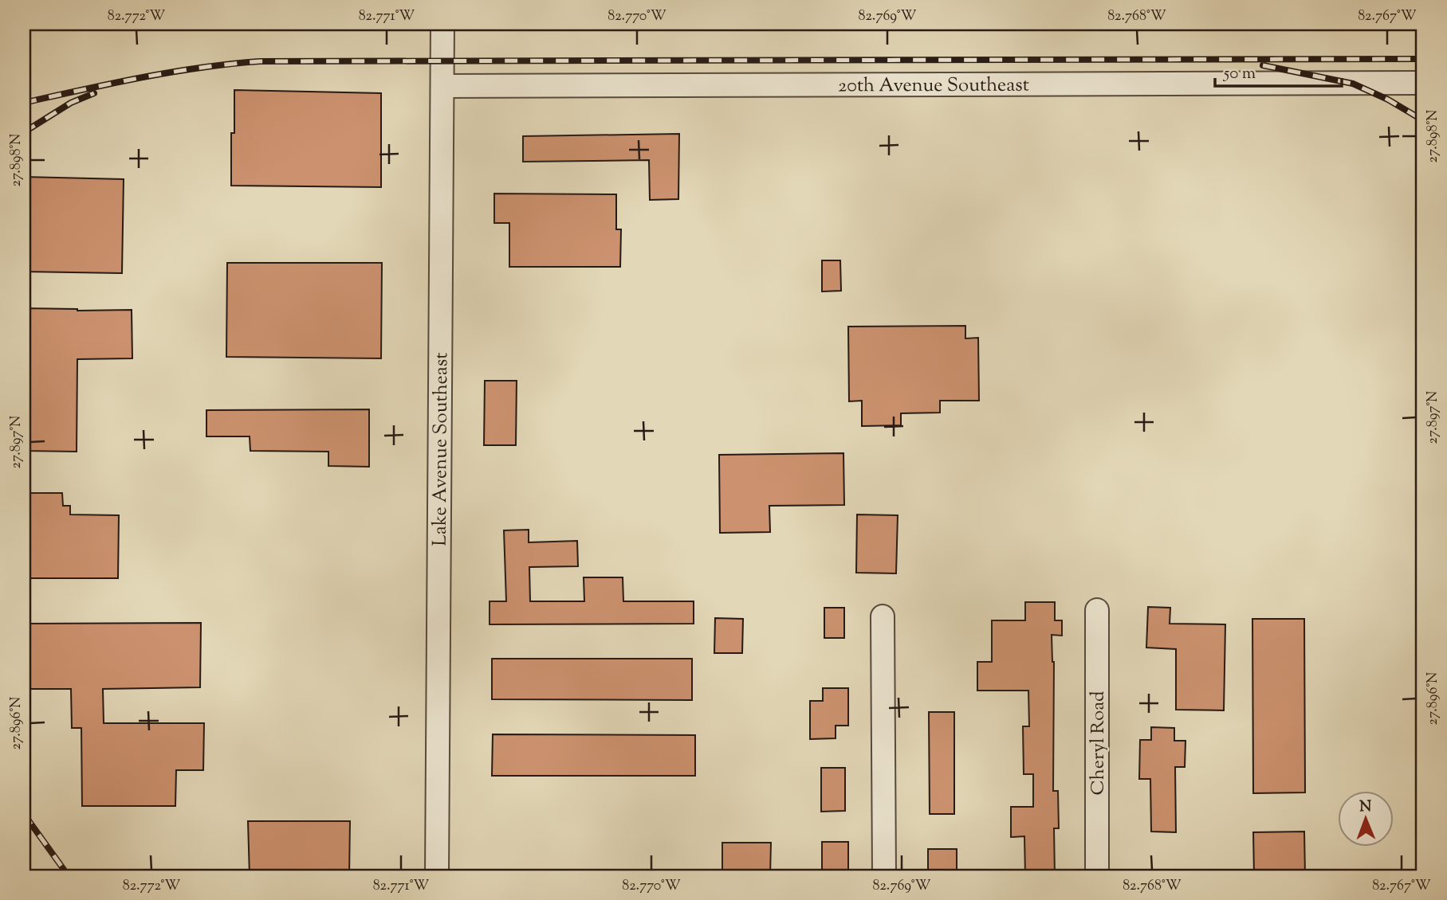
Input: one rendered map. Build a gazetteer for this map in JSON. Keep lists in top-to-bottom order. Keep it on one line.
{"streets":{"street":["20th Avenue Southeast","Lake Avenue Southeast","Cheryl Road"]},"crossings":[["20th Avenue Southeast","Lake Avenue Southeast"]],"scale_bar":"50 m","north":"top","coordinates":["82.772°W","82.771°W","82.770°W","82.769°W","82.768°W","82.767°W","27.898°N","27.897°N","27.896°N"]}
